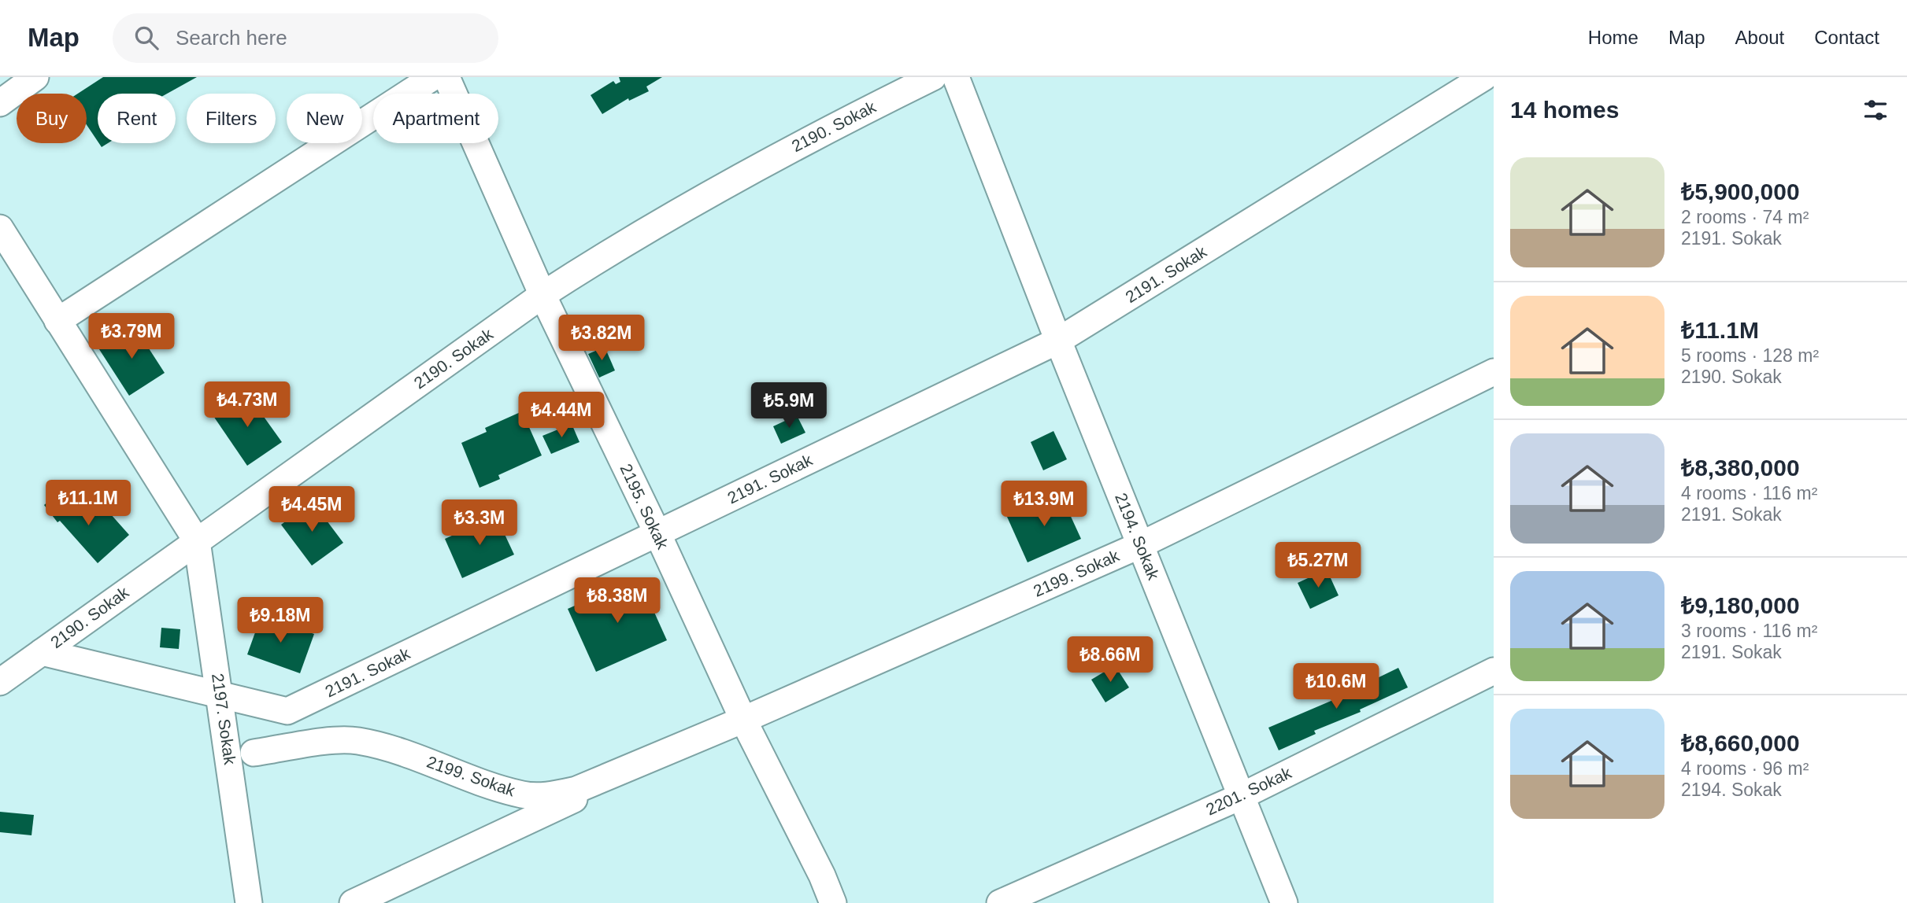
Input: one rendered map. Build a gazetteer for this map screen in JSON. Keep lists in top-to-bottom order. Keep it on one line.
{"streets":{"street":["2190. Sokak","2191. Sokak","2195. Sokak","2194. Sokak","2199. Sokak","2197. Sokak","2201. Sokak"]},"crossings":[["2190. Sokak","2191. Sokak"],["2190. Sokak","2195. Sokak"],["2190. Sokak","2197. Sokak"],["2191. Sokak","2195. Sokak"],["2191. Sokak","2194. Sokak"],["2191. Sokak","2197. Sokak"],["2195. Sokak","2199. Sokak"],["2194. Sokak","2199. Sokak"],["2194. Sokak","2201. Sokak"]],"page":{"header":"Map","search":"Search here","nav":["Home","Map","About","Contact"],"heading":"14 homes","chip":["Buy","Rent","Filters","New","Apartment"],"list":[{"name":"₺5,900,000","note":"2 rooms · 74 m² · 2191. Sokak"},{"name":"₺11.1M","note":"5 rooms · 128 m² · 2190. Sokak"},{"name":"₺8,380,000","note":"4 rooms · 116 m² · 2191. Sokak"},{"name":"₺9,180,000","note":"3 rooms · 116 m² · 2191. Sokak"},{"name":"₺8,660,000","note":"4 rooms · 96 m² · 2194. Sokak"}],"price":["₺3.79M","₺3.82M","₺4.73M","₺5.9M","₺4.44M","₺11.1M","₺13.9M","₺4.45M","₺3.3M","₺5.27M","₺8.38M","₺9.18M","₺8.66M","₺10.6M"]}}
